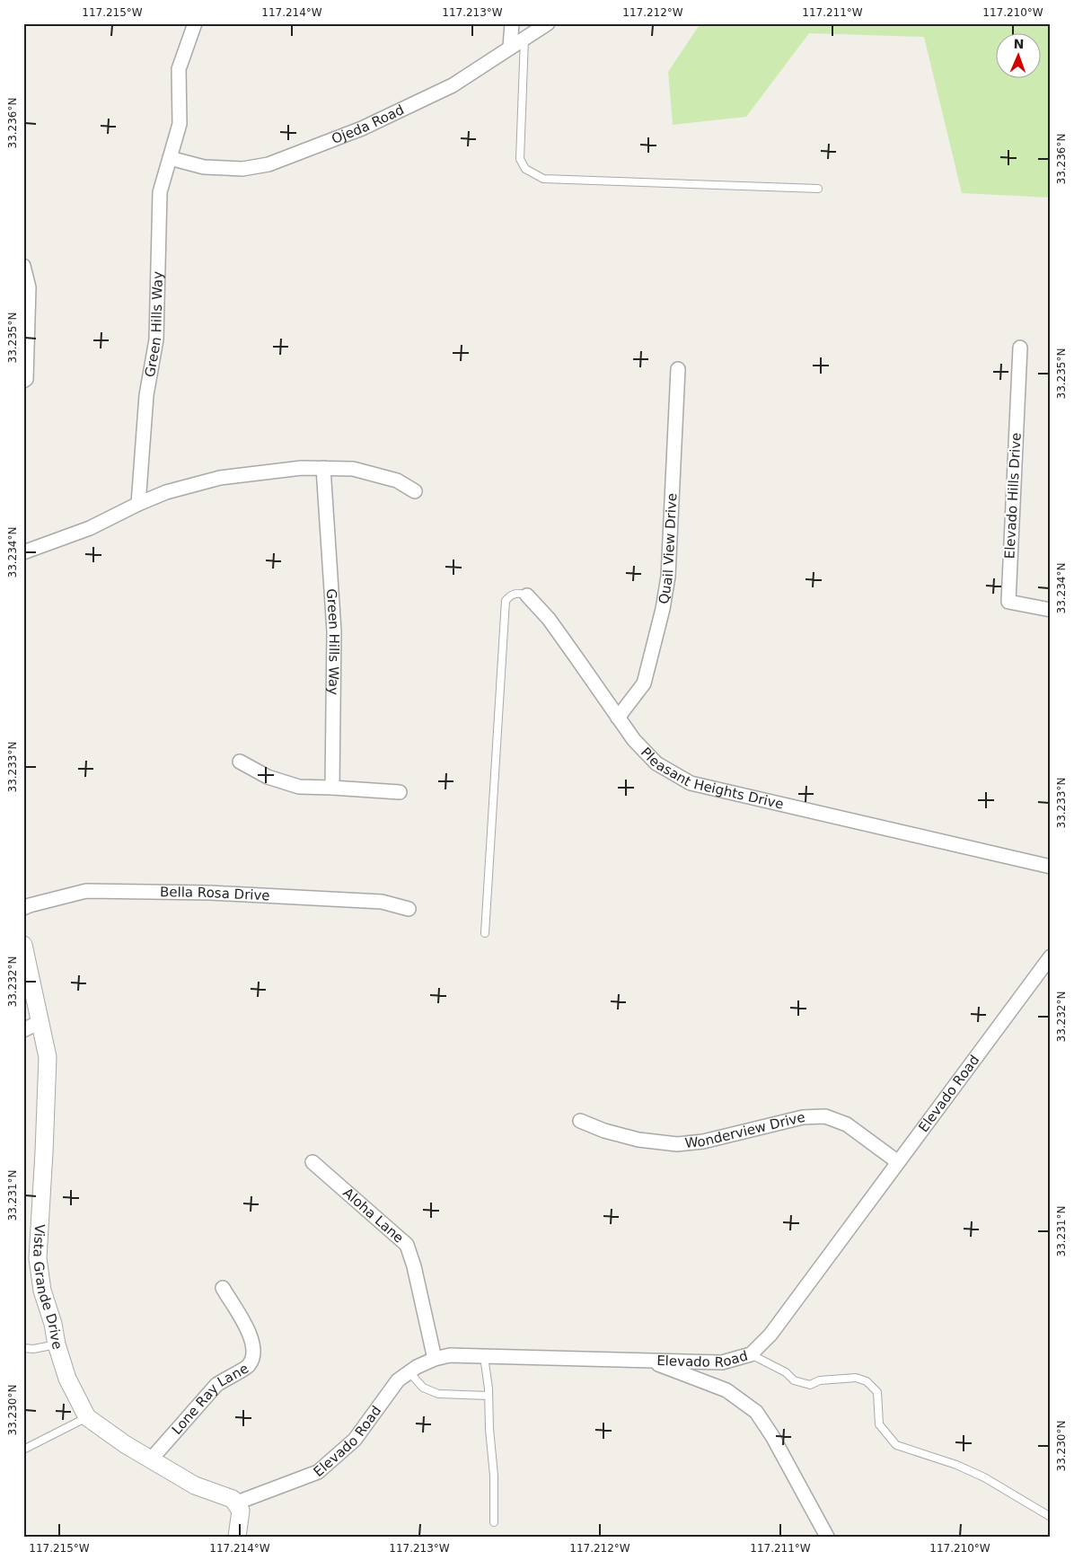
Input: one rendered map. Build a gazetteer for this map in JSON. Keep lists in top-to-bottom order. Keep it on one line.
{"streets":{"street":["Ojeda Road","Green Hills Way","Elevado Hills Drive","Quail View Drive","Pleasant Heights Drive","Bella Rosa Drive","Elevado Road","Wonderview Drive","Aloha Lane","Vista Grande Drive","Lone Ray Lane"]},"crossings":[["Ojeda Road","Green Hills Way"],["Quail View Drive","Pleasant Heights Drive"],["Elevado Road","Wonderview Drive"],["Elevado Road","Aloha Lane"],["Elevado Road","Vista Grande Drive"],["Vista Grande Drive","Lone Ray Lane"]],"north":"top","coordinates":["117.215°W","117.214°W","117.213°W","117.212°W","117.211°W","117.210°W","33.236°N","33.235°N","33.234°N","33.233°N","33.232°N","33.231°N","33.230°N"]}
